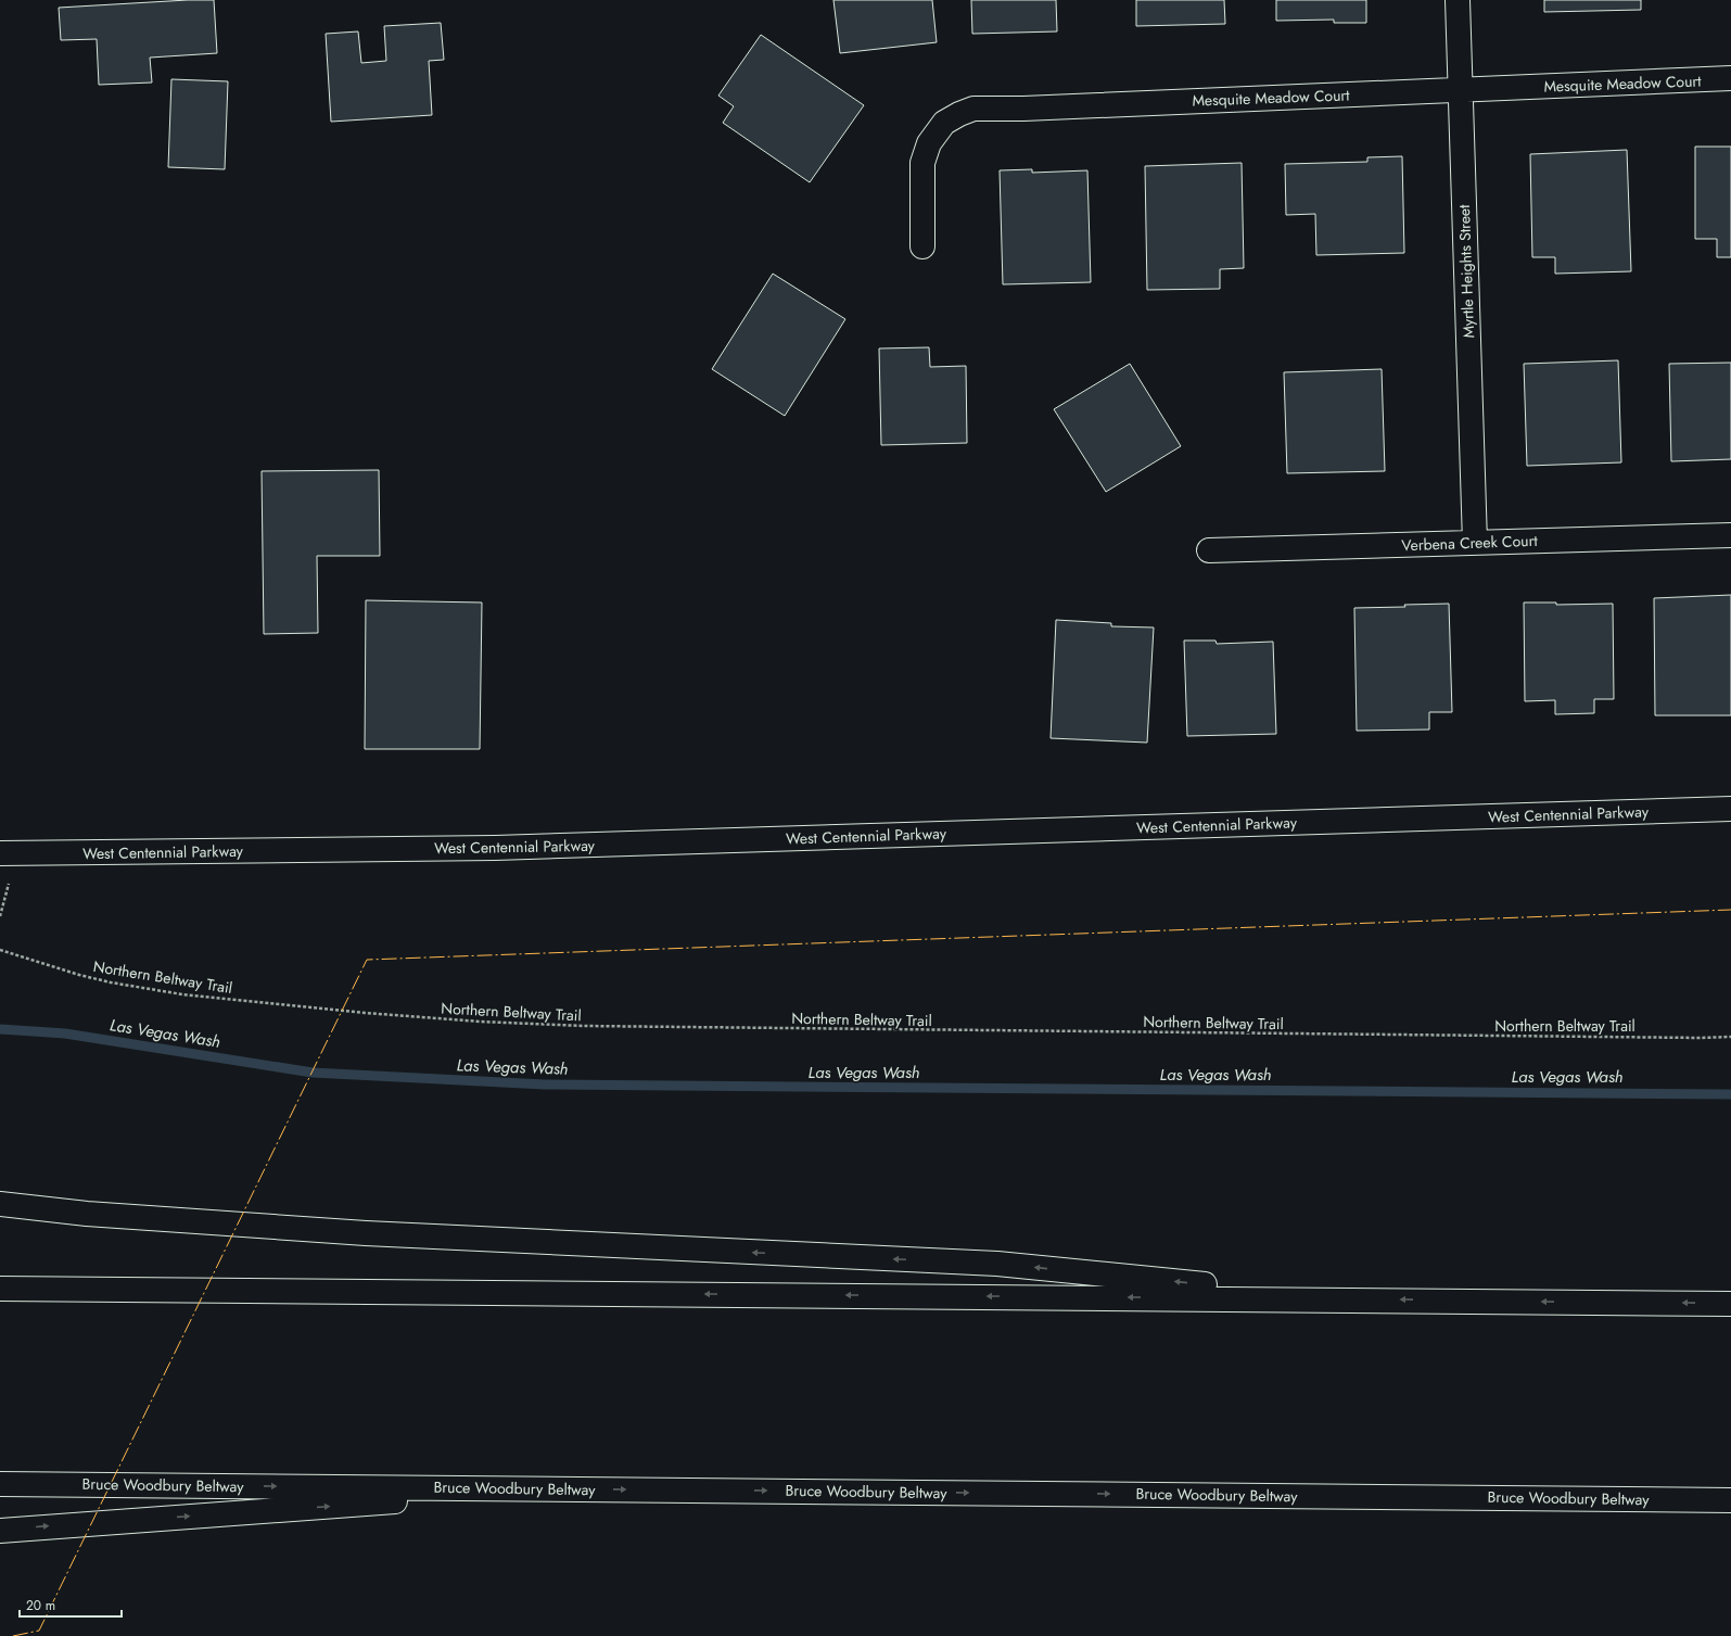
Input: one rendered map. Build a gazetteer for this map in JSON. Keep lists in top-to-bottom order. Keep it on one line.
{"streets":{"main road":["Mesquite Meadow Court","Myrtle Heights Street","Verbena Creek Court","West Centennial Parkway","Bruce Woodbury Beltway"],"path":["Northern Beltway Trail"]},"crossings":[["Mesquite Meadow Court","Myrtle Heights Street"],["Myrtle Heights Street","Verbena Creek Court"]],"water":["Las Vegas Wash"],"scale_bar":"20 m"}
